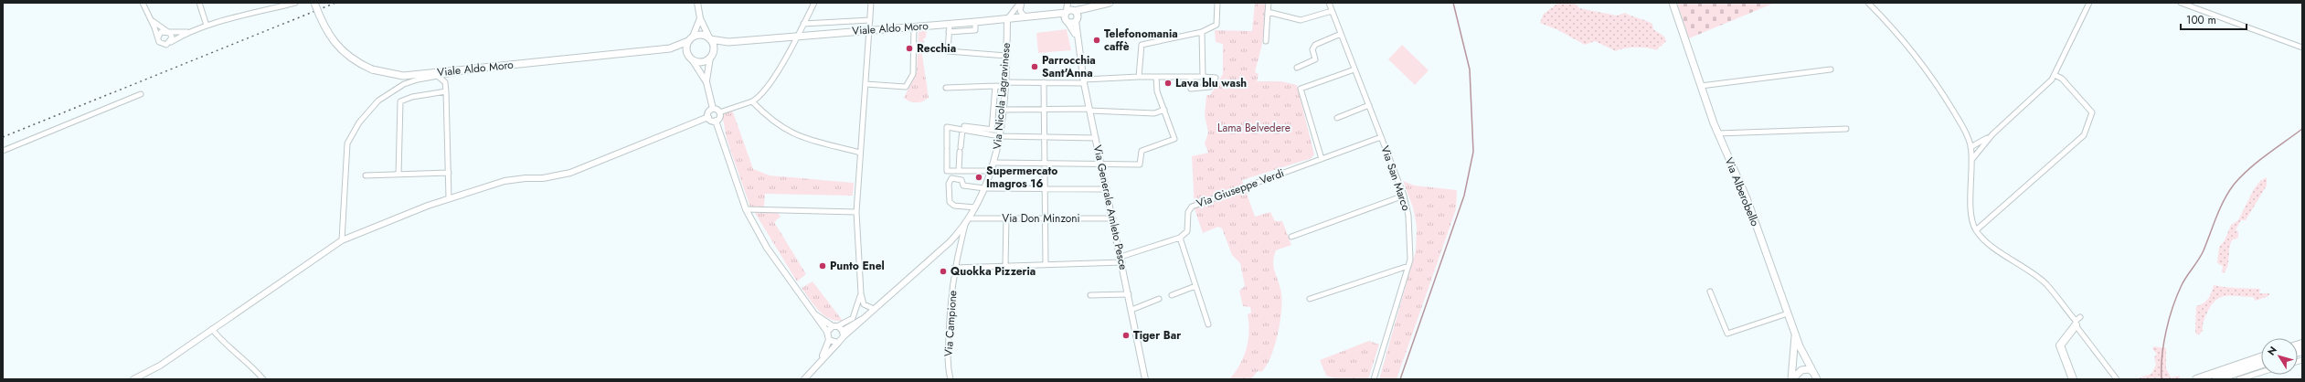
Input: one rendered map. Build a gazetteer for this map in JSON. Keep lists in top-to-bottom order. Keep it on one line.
{"streets":{"main road":["Viale Aldo Moro","Via Alberobello"],"street":["Via Nicola Lagravinese","Via San Marco","Via Giuseppe Verdi","Via Generale Amleto Pesce","Via Don Minzoni","Via Campione"]},"crossings":[["Viale Aldo Moro","Via Nicola Lagravinese"],["Viale Aldo Moro","Via Generale Amleto Pesce"],["Via Nicola Lagravinese","Via Don Minzoni"],["Via Nicola Lagravinese","Via Campione"],["Via San Marco","Via Giuseppe Verdi"],["Via Generale Amleto Pesce","Via Don Minzoni"]],"parks":["Lama Belvedere"],"places":["Telefonomania caffè","Recchia","Parrocchia Sant'Anna","Lava blu wash","Supermercato Imagros 16","Punto Enel","Quokka Pizzeria","Tiger Bar"],"scale_bar":"100 m","north":"top left"}
